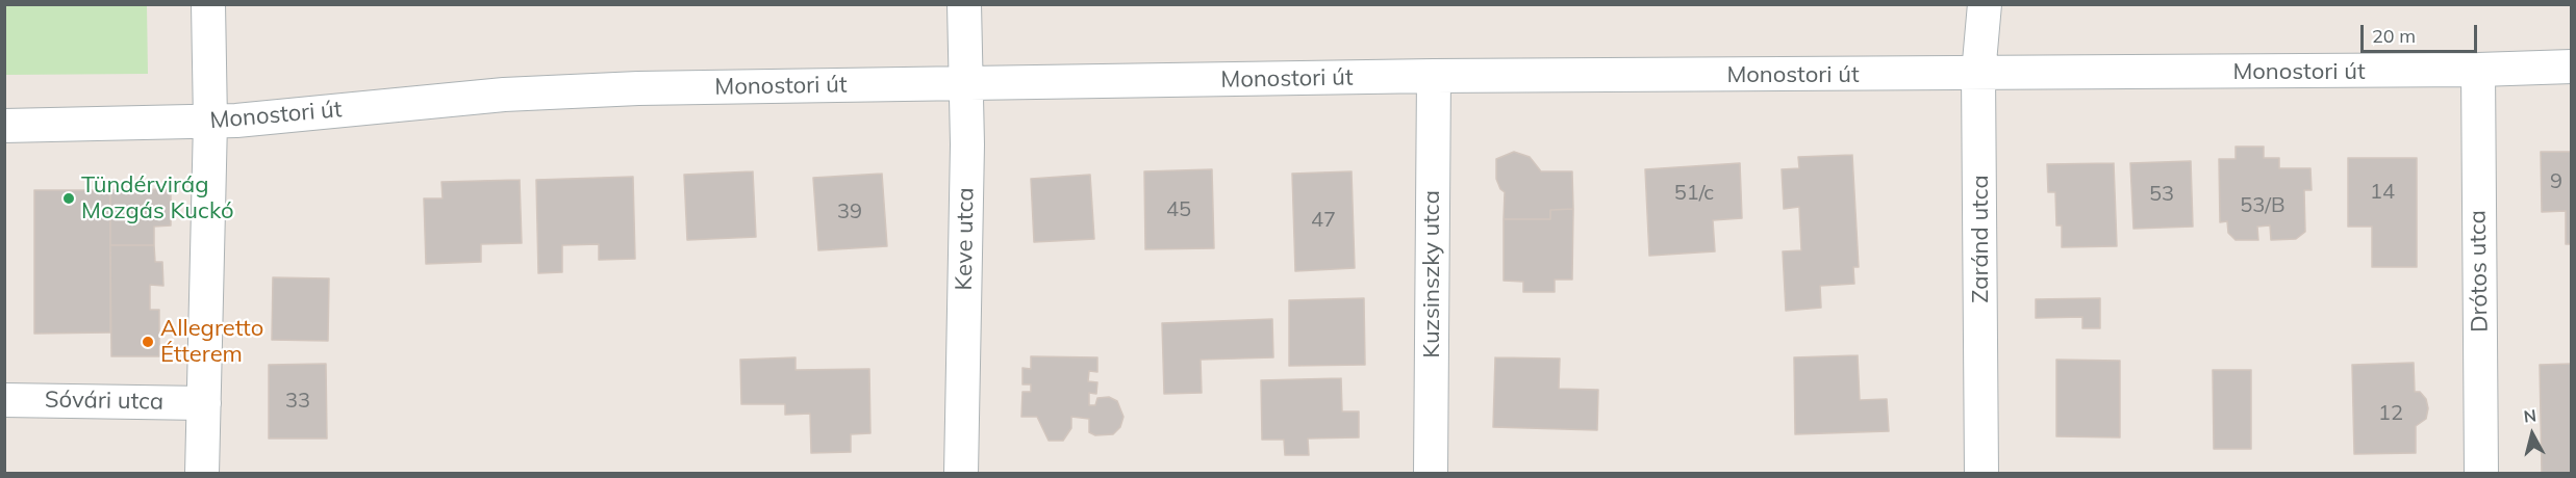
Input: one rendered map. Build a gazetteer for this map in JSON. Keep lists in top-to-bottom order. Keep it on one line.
{"streets":{"street":["Monostori út","Keve utca","Zaránd utca","Drótos utca","Kuzsinszky utca","Sóvári utca"]},"crossings":[["Monostori út","Keve utca"],["Monostori út","Zaránd utca"],["Monostori út","Drótos utca"],["Monostori út","Kuzsinszky utca"]],"places":["Tündérvirág Mozgás Kuckó","Allegretto Étterem"],"house_numbers":["9","14","51/c","53","53/B","45","39","47","33","12"],"scale_bar":"20 m","north":"top"}
